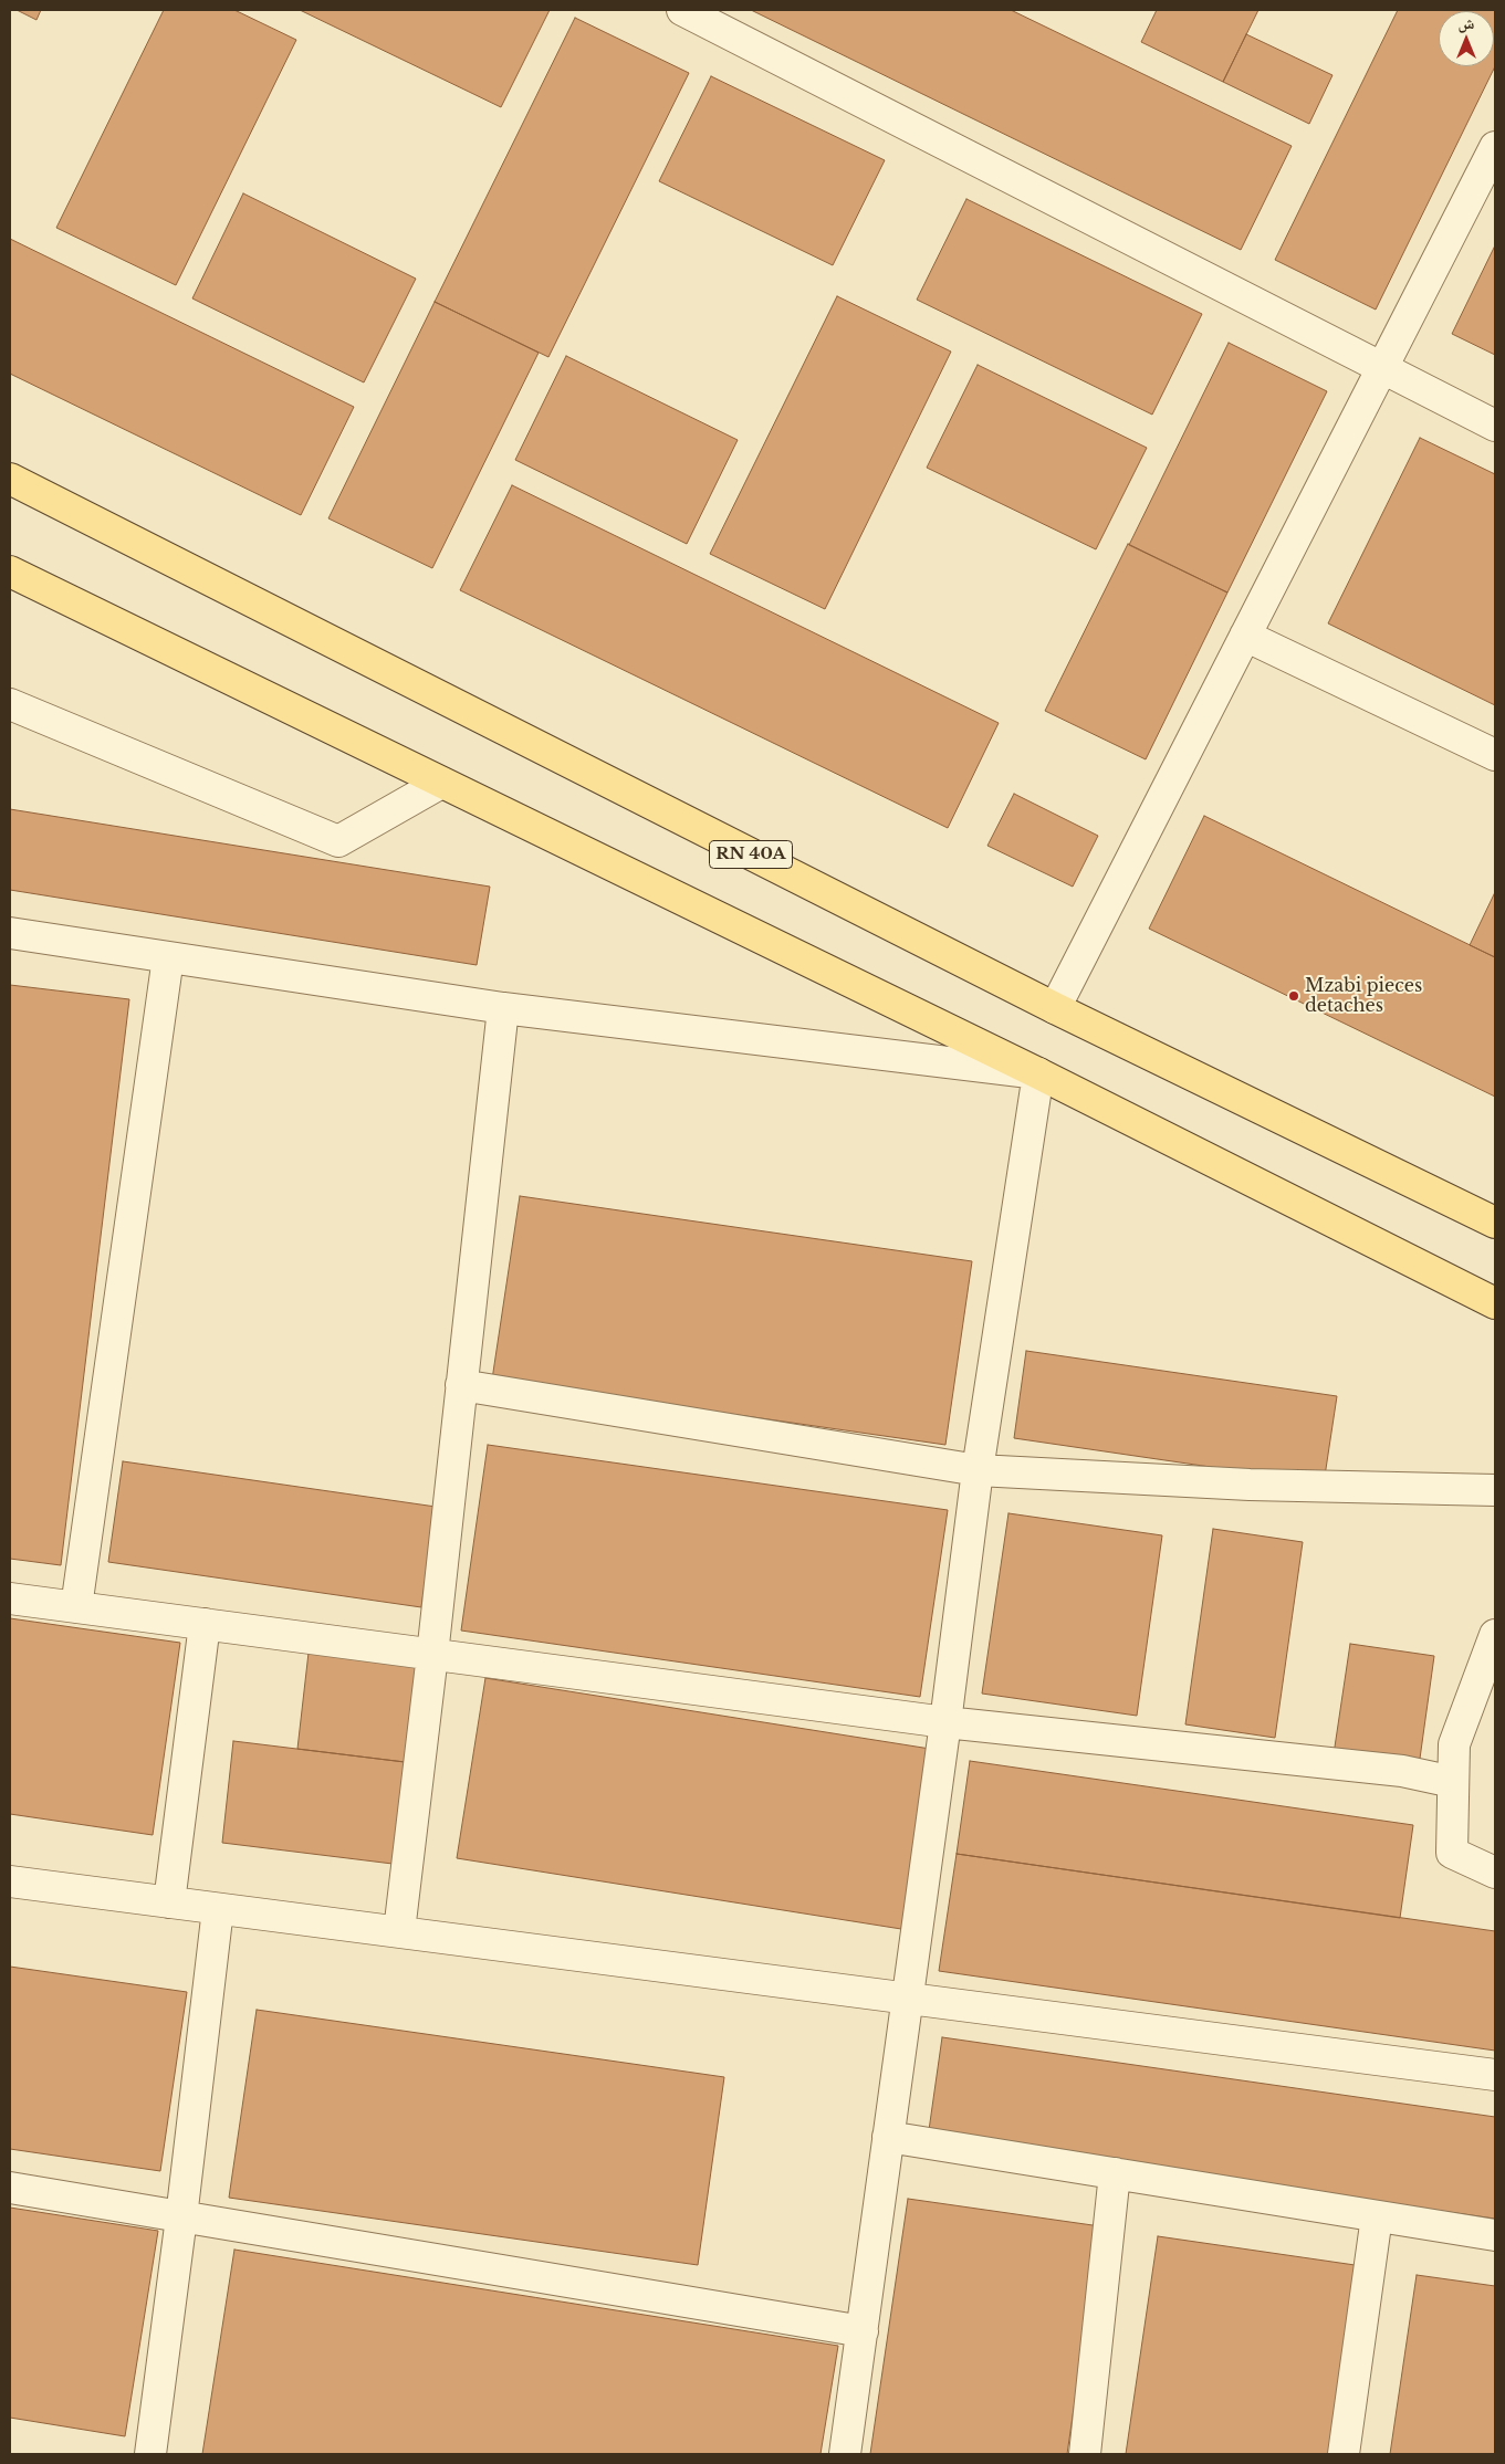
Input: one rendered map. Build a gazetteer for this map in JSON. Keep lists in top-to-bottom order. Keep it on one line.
{"streets":{"main road":["RN 40A"]},"places":["Mzabi pieces detaches"],"north":"top"}
